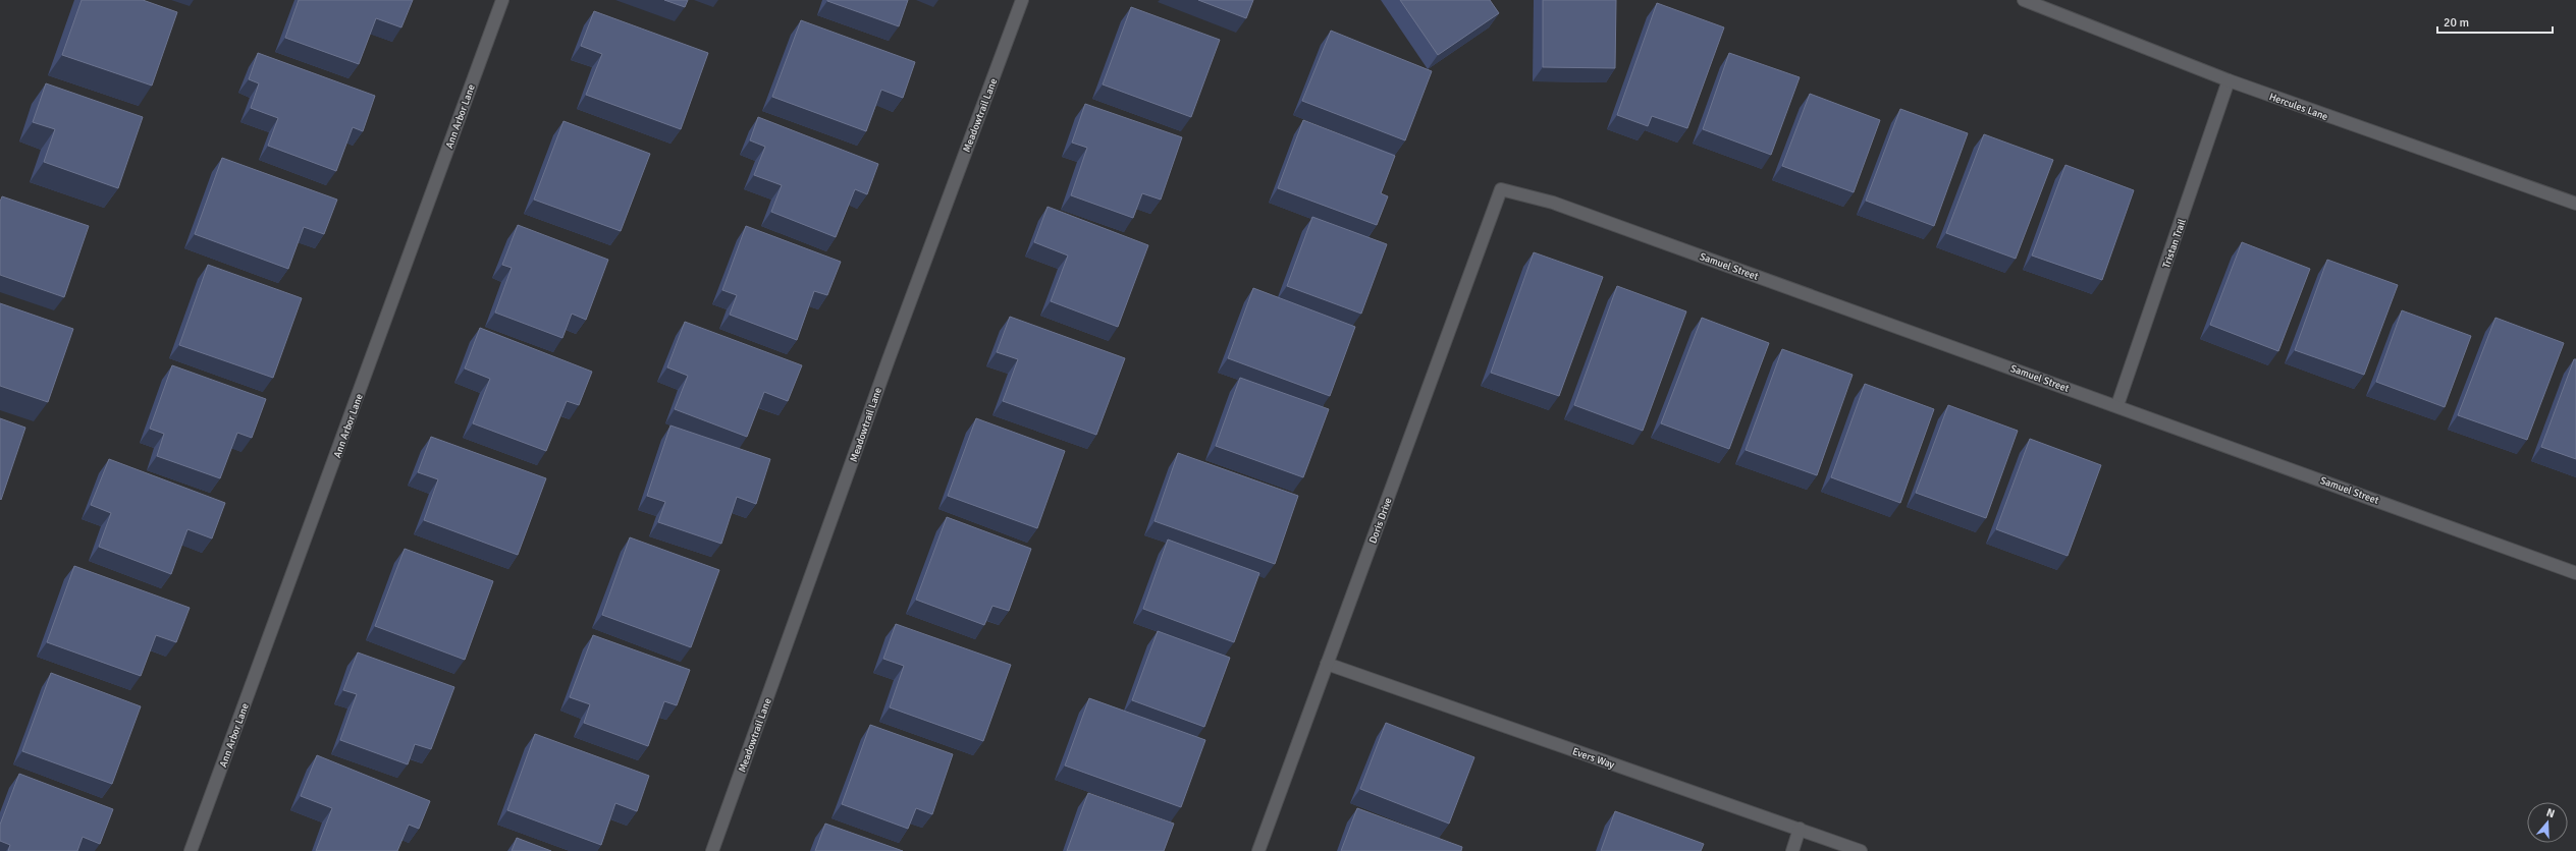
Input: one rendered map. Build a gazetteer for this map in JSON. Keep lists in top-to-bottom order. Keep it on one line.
{"streets":{"street":["Hercules Lane","Meadowtrail Lane","Ann Arbor Lane","Tristan Trail","Samuel Street","Doris Drive","Evers Way"]},"crossings":[["Hercules Lane","Tristan Trail"],["Tristan Trail","Samuel Street"],["Samuel Street","Doris Drive"],["Doris Drive","Evers Way"]],"scale_bar":"20 m","north":"top"}
